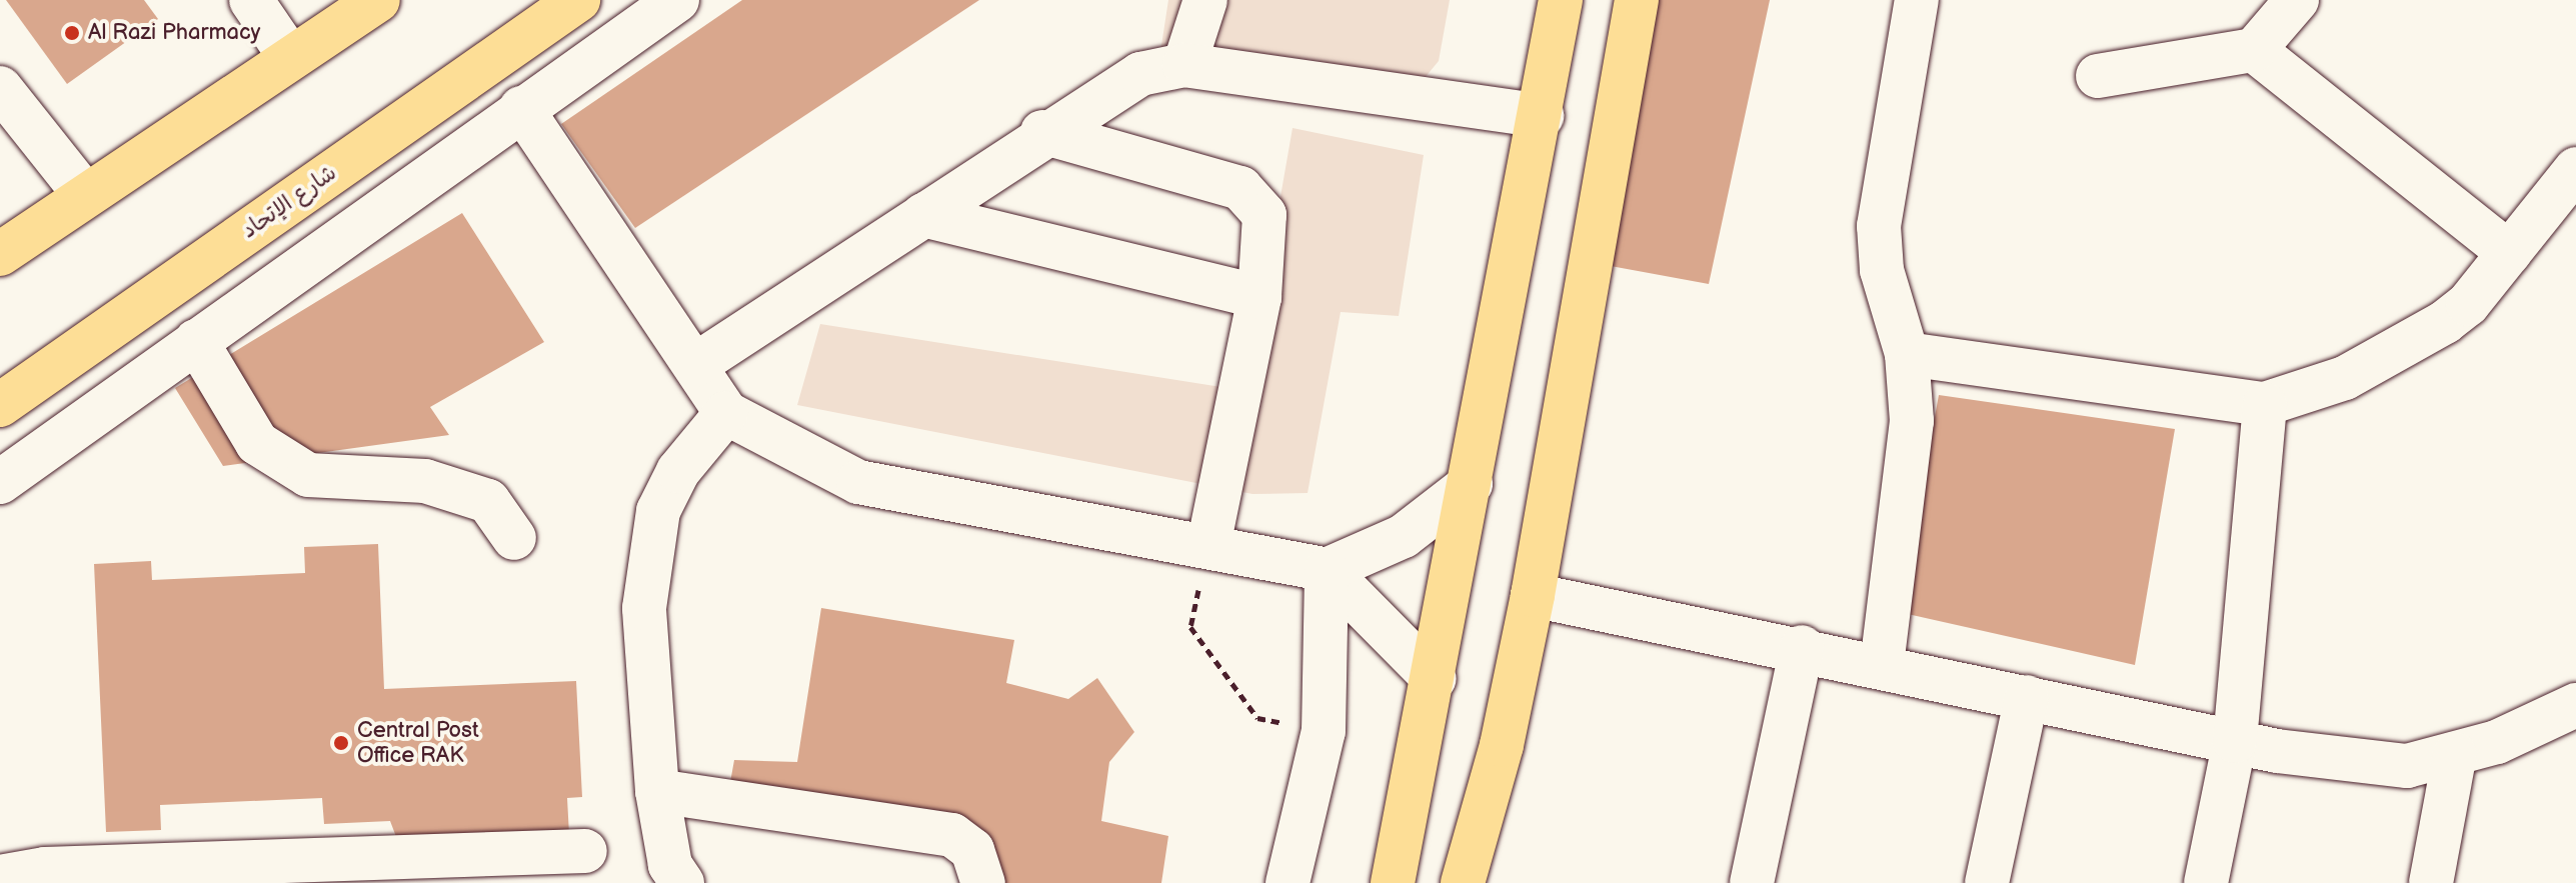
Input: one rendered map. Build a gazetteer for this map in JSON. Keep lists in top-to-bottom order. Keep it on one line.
{"streets":{"main road":["شارع الإتحاد"]},"places":["Al Razi Pharmacy","Central Post Office RAK"]}
